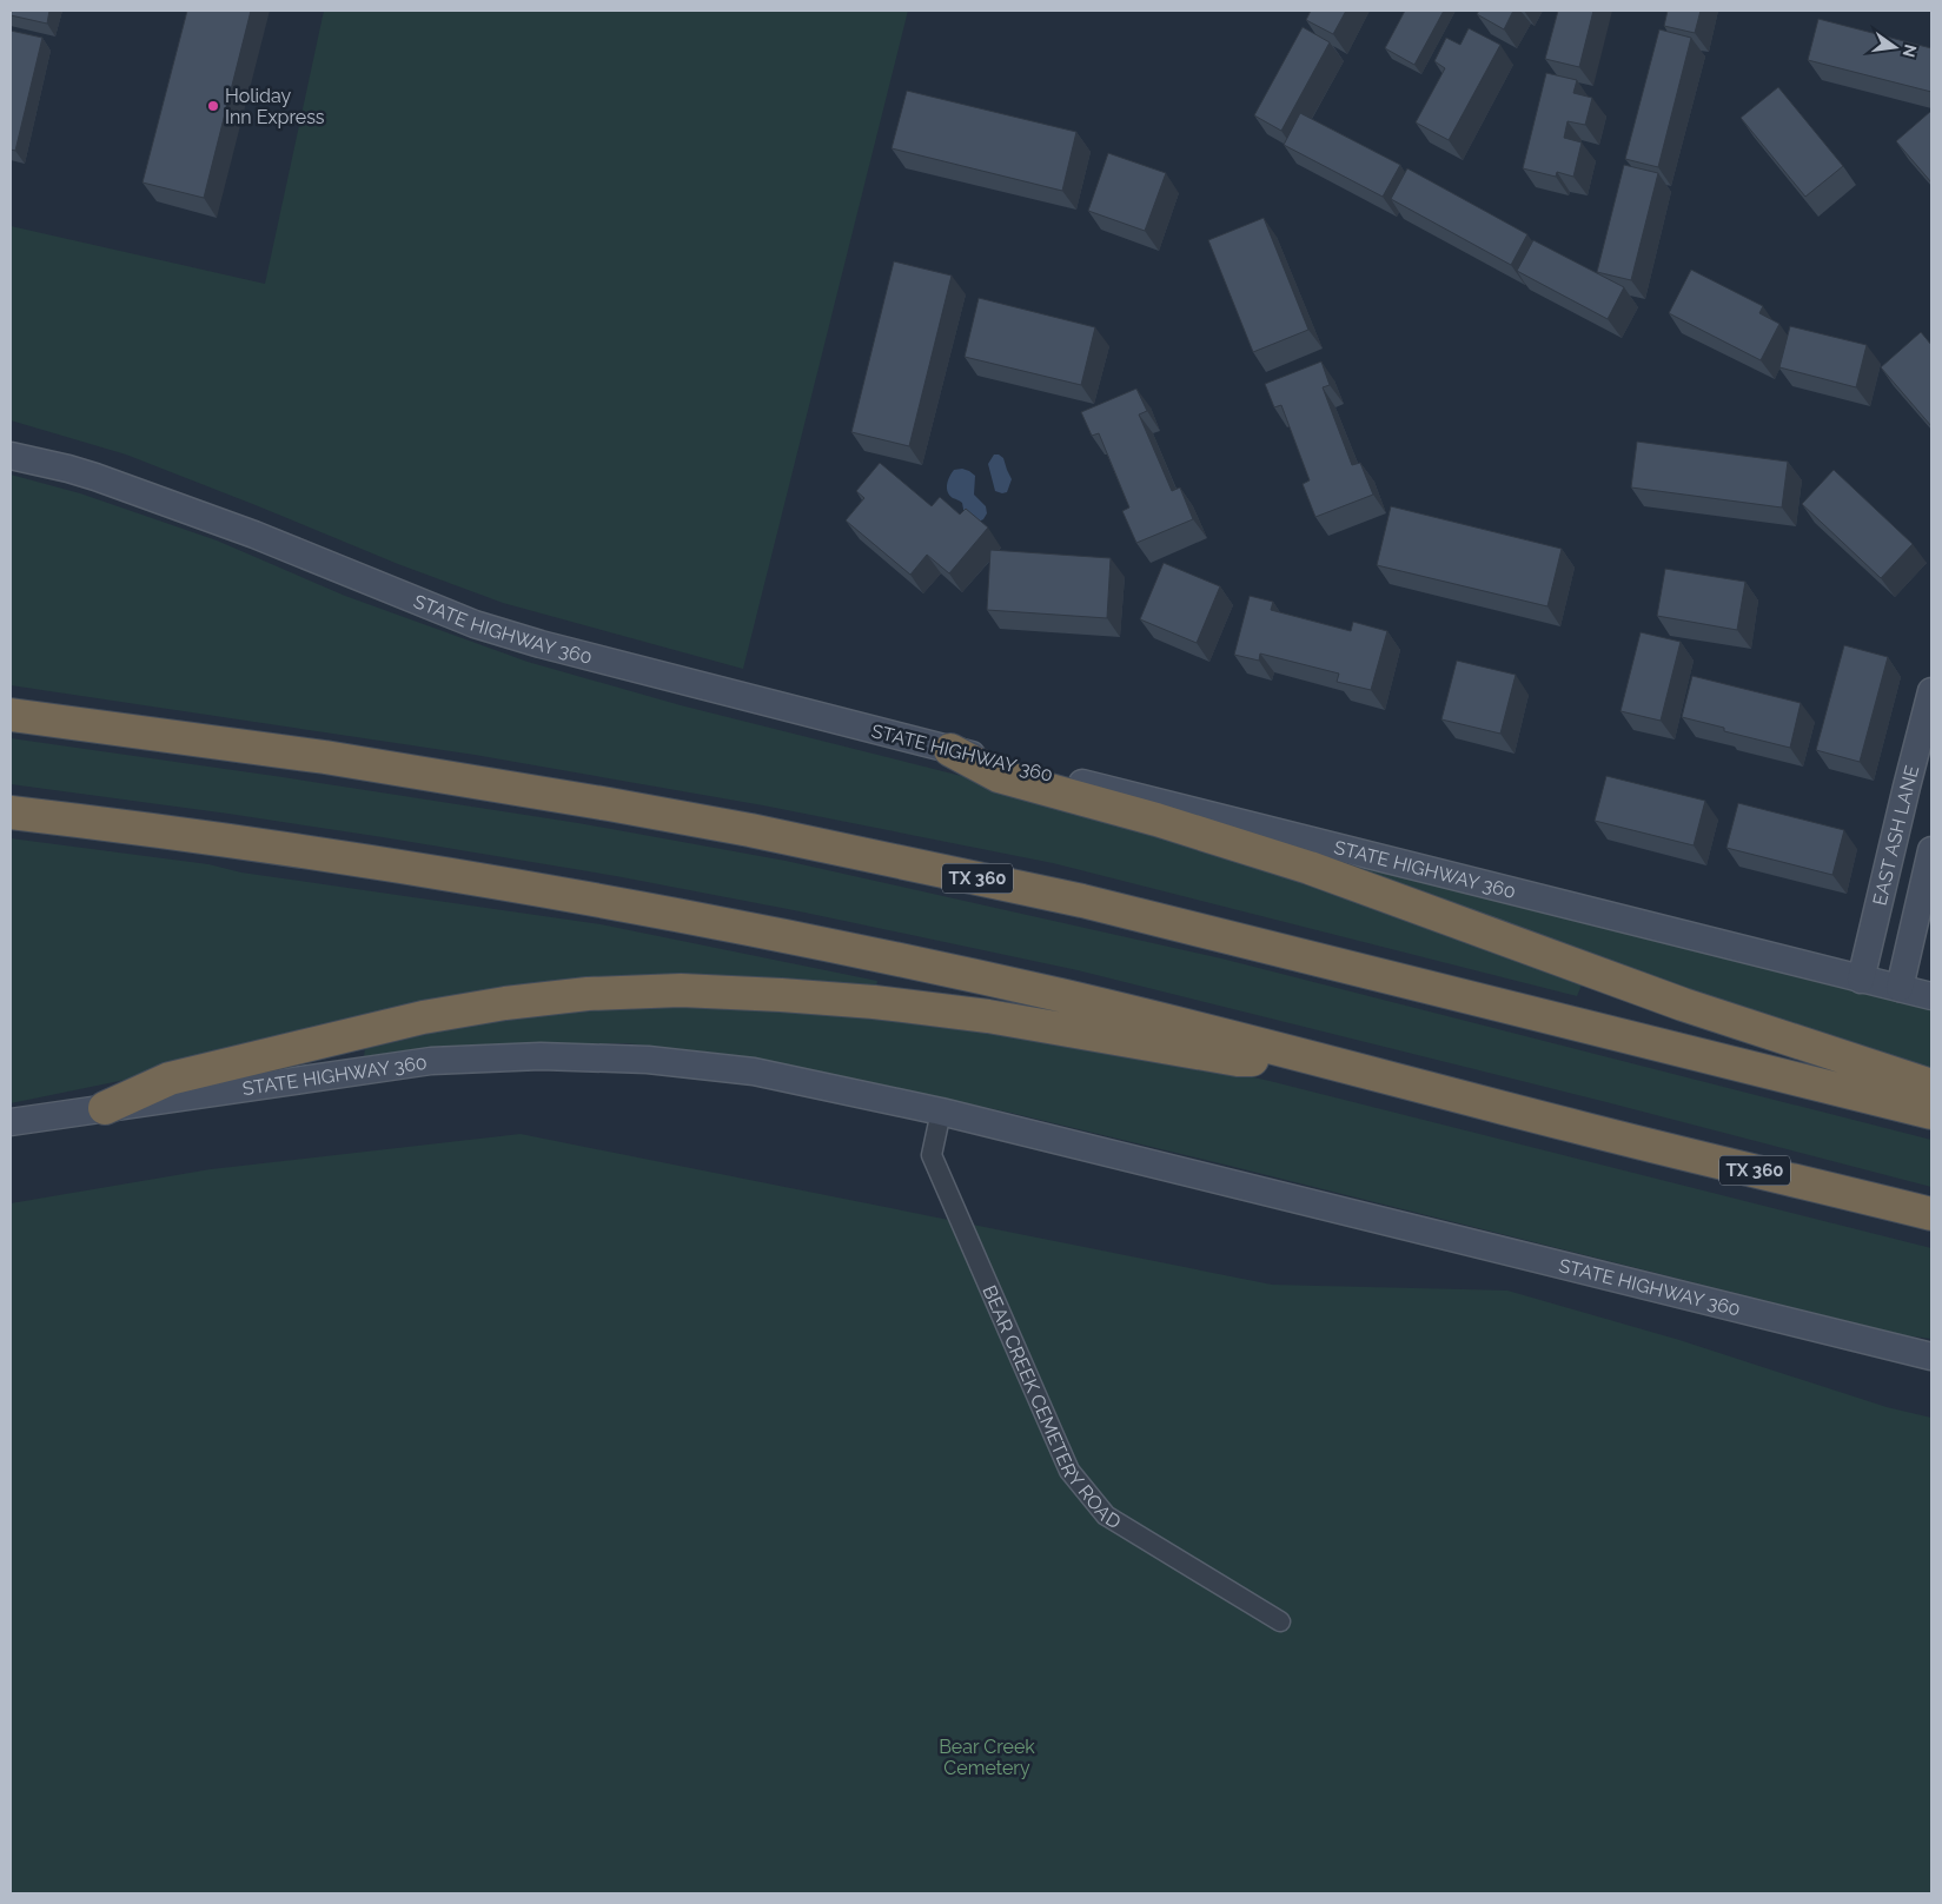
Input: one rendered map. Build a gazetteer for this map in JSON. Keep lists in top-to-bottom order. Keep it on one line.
{"streets":{"highway":["TX 360"],"main road":["STATE HIGHWAY 360","EAST ASH LANE"],"street":["BEAR CREEK CEMETERY ROAD"]},"crossings":[["STATE HIGHWAY 360","EAST ASH LANE"],["STATE HIGHWAY 360","BEAR CREEK CEMETERY ROAD"]],"parks":["Bear Creek Cemetery"],"places":["Holiday Inn Express"],"north":"right"}
